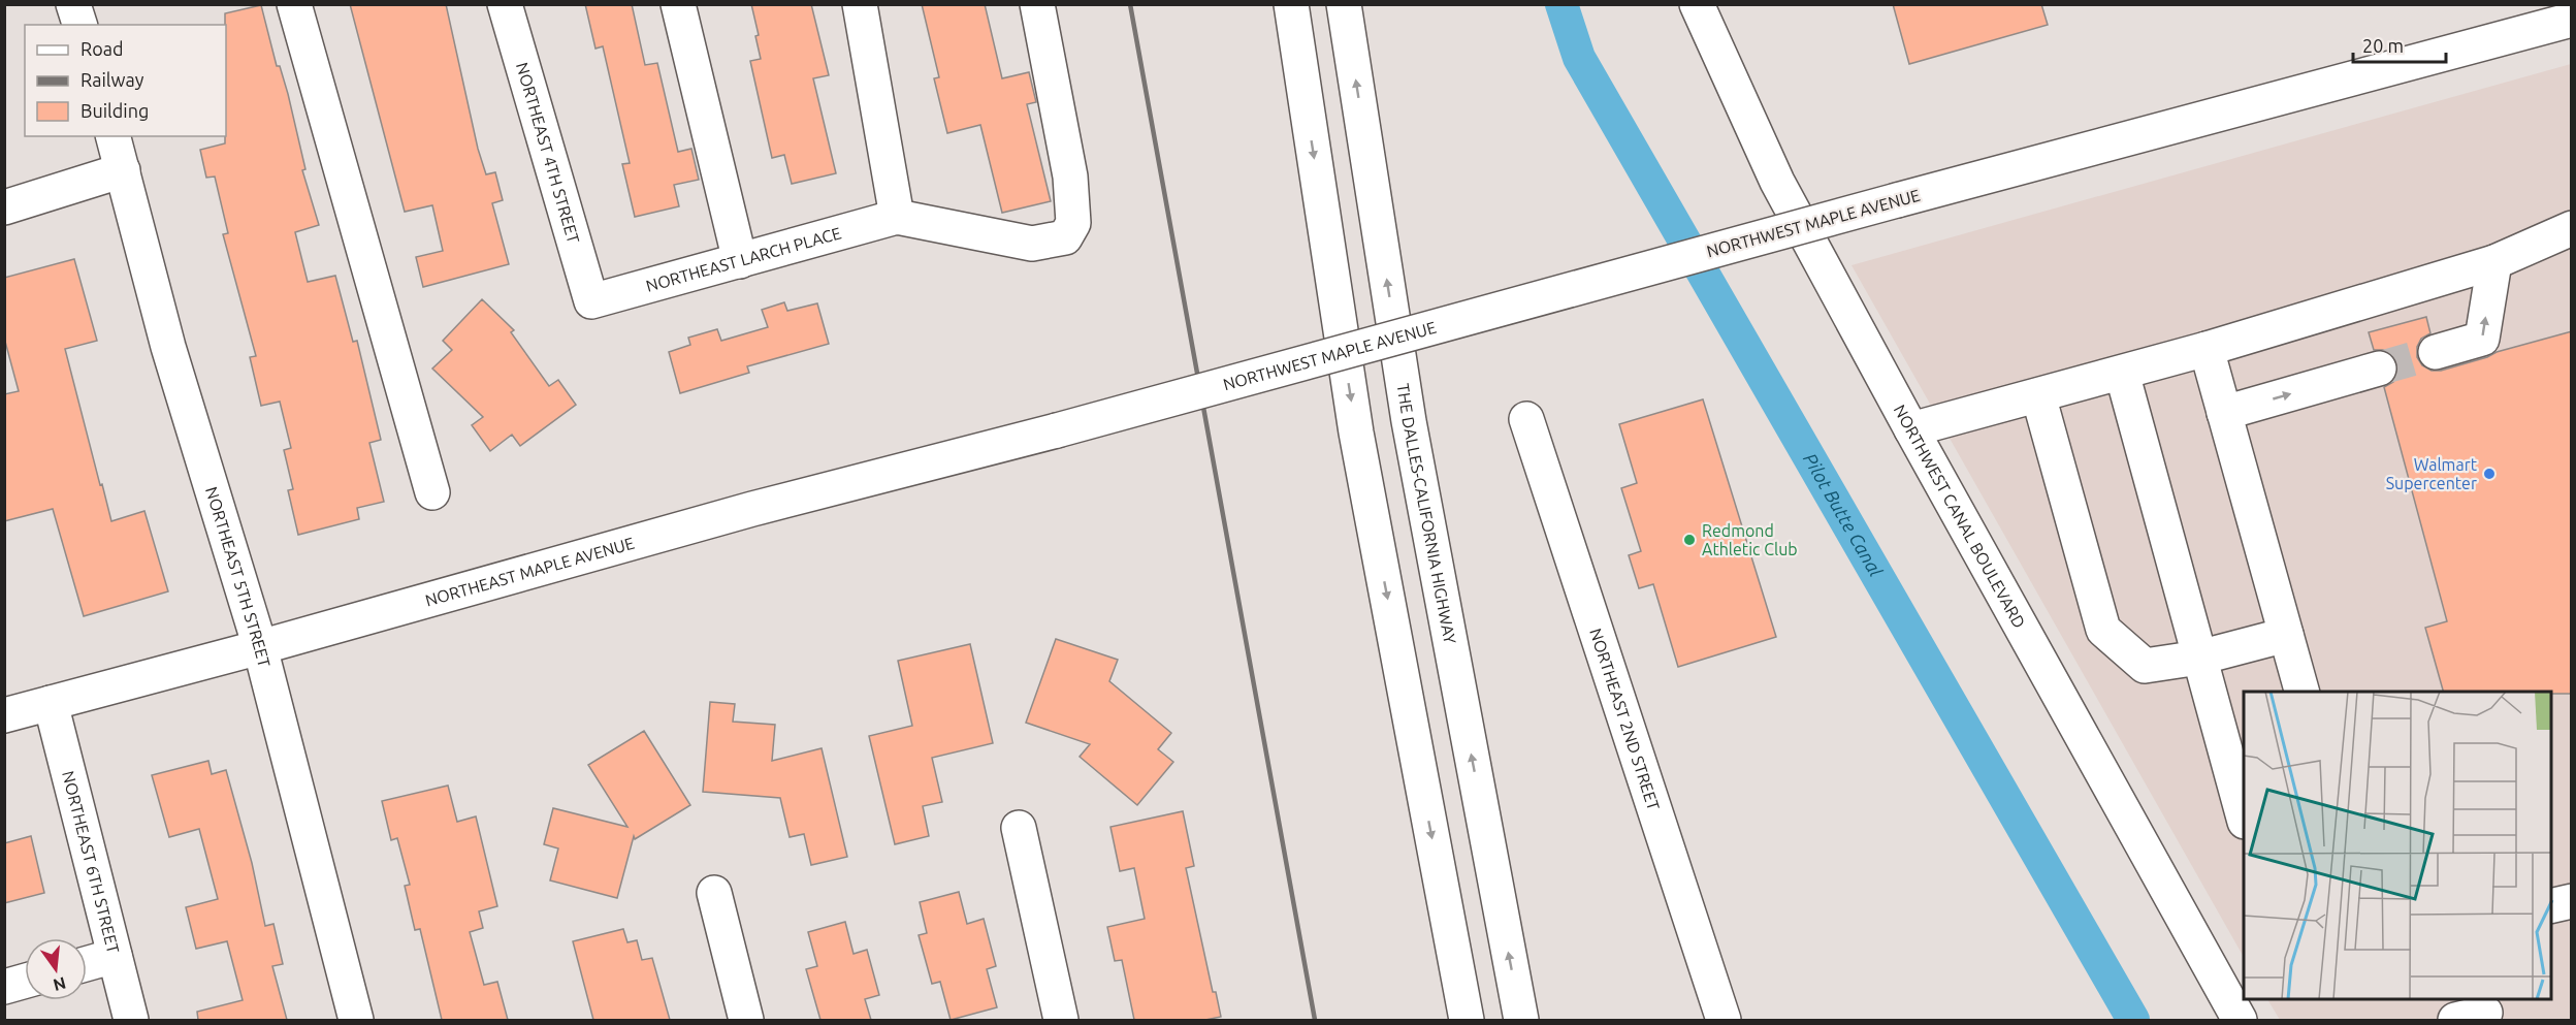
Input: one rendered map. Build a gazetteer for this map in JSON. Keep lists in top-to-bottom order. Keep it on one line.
{"streets":{"main road":["NORTHEAST 4TH STREET","NORTHWEST MAPLE AVENUE","NORTHEAST LARCH PLACE","THE DALLES-CALIFORNIA HIGHWAY","NORTHWEST CANAL BOULEVARD","NORTHEAST MAPLE AVENUE","NORTHEAST 5TH STREET","NORTHEAST 2ND STREET","NORTHEAST 6TH STREET"]},"crossings":[["NORTHEAST 4TH STREET","NORTHEAST LARCH PLACE"],["NORTHWEST MAPLE AVENUE","NORTHEAST MAPLE AVENUE"],["NORTHEAST MAPLE AVENUE","NORTHEAST 5TH STREET"],["NORTHEAST MAPLE AVENUE","NORTHEAST 6TH STREET"]],"water":["Pilot Butte Canal"],"places":["Walmart Supercenter","Redmond Athletic Club"],"legend":["Road","Railway","Building"],"scale_bar":"20 m","north":"bottom"}
